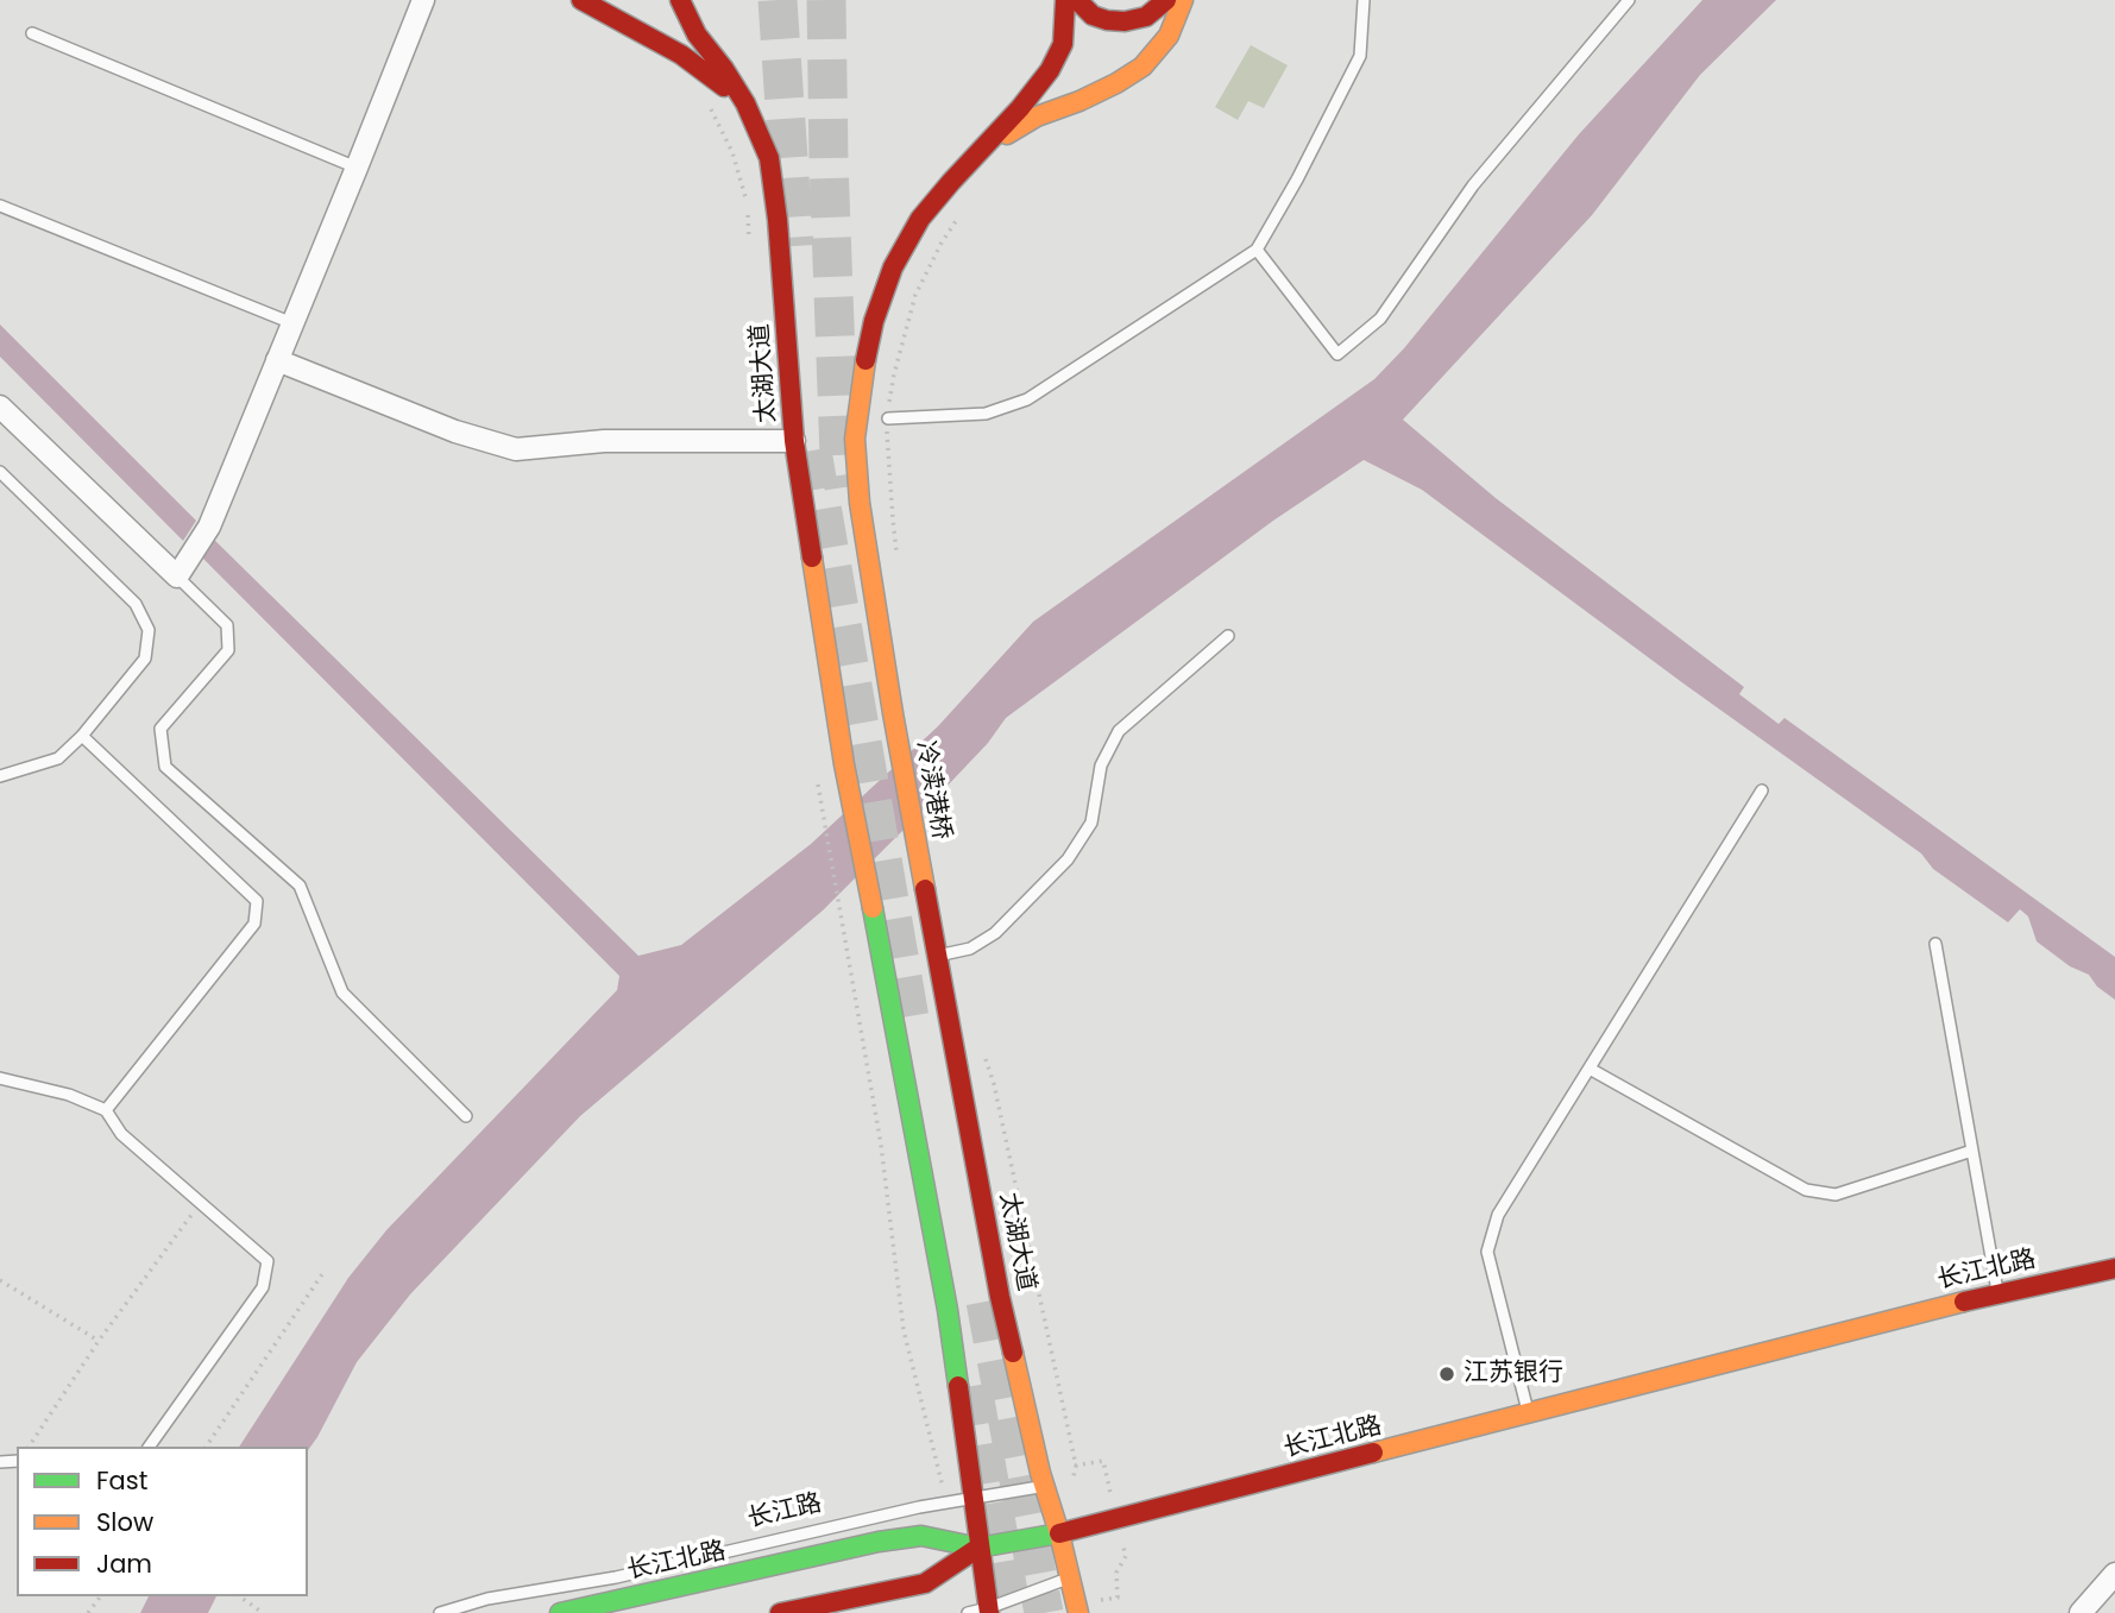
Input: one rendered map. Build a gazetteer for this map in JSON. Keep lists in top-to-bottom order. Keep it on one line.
{"streets":{"main road":["太湖大道","冷渎港桥","长江北路"],"lane":["长江路"]},"crossings":[["太湖大道","冷渎港桥"],["太湖大道","长江北路"],["太湖大道","长江路"]],"places":["江苏银行"],"legend":["Fast","Slow","Jam"]}
